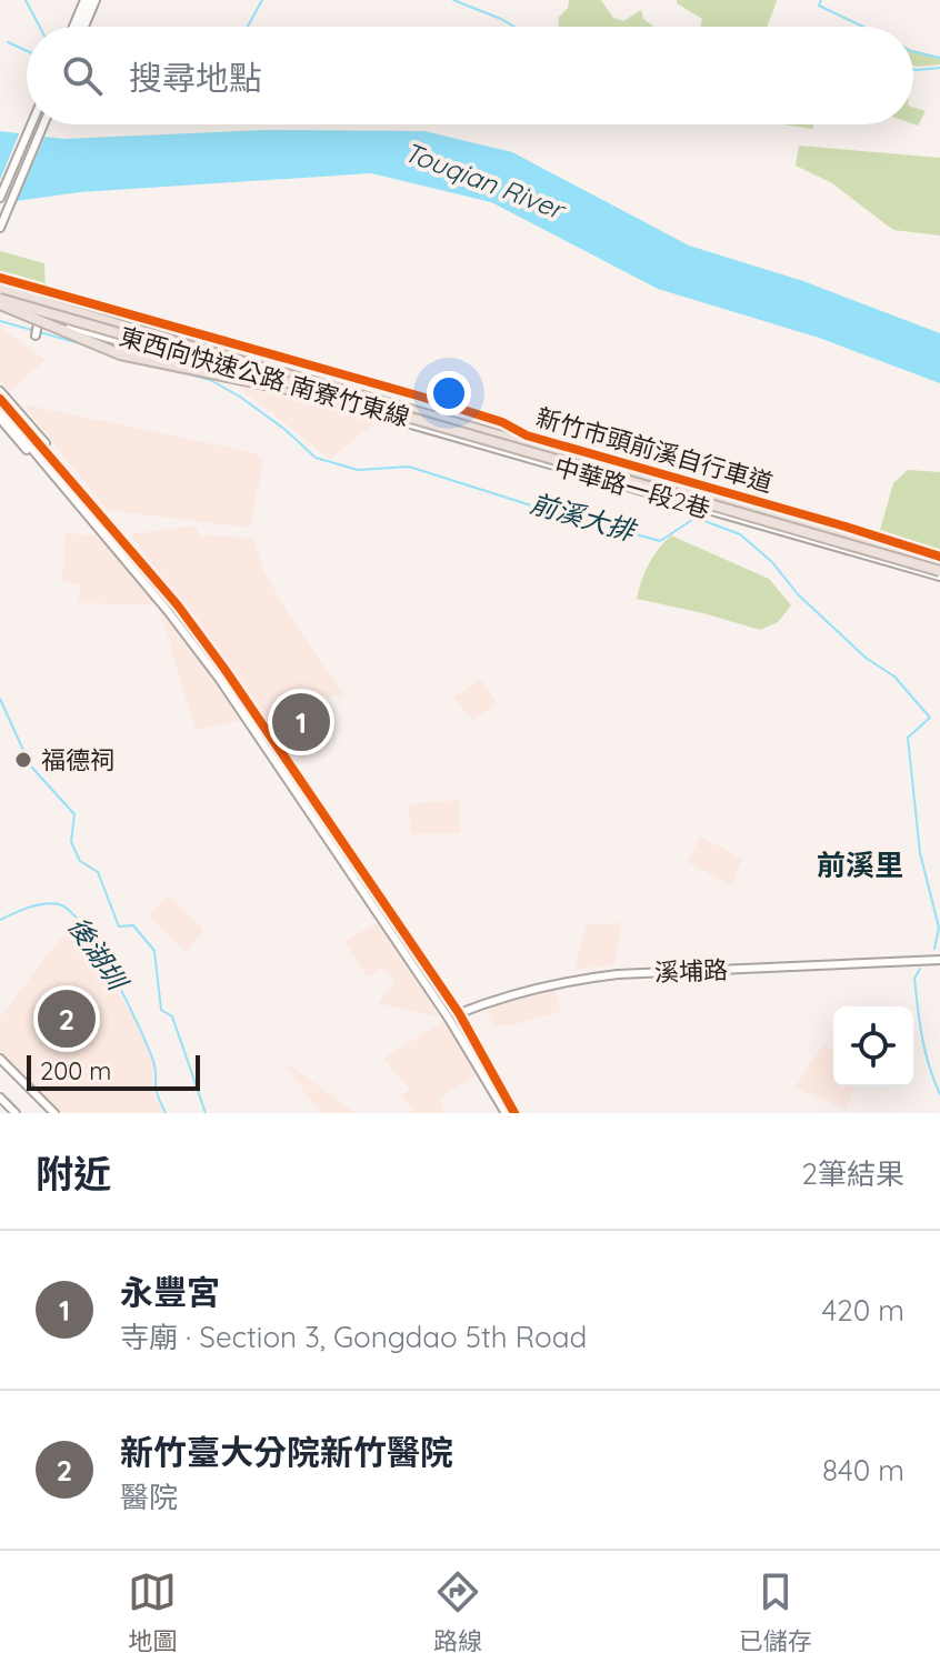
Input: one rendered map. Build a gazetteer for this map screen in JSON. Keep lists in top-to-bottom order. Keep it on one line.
{"streets":{"highway":["東西向快速公路 南寮竹東線"],"street":["中華路一段2巷","溪埔路"],"cycle path":["新竹市頭前溪自行車道"]},"crossings":[["東西向快速公路 南寮竹東線","中華路一段2巷"]],"districts":["前溪里"],"water":["Touqian River","前溪大排","後湖圳"],"places":["福德祠"],"scale_bar":"200 m","page":{"search":"搜尋地點","pins":["1","2"],"scale":"200 m","heading":["附近","2筆結果"],"list":[{"mark":"1","name":"永豐宮","note":"寺廟 · Section 3, Gongdao 5th Road","value":"420 m"},{"mark":"2","name":"新竹臺大分院新竹醫院","note":"醫院","value":"840 m"}],"nav":["地圖","路線","已儲存"]}}
